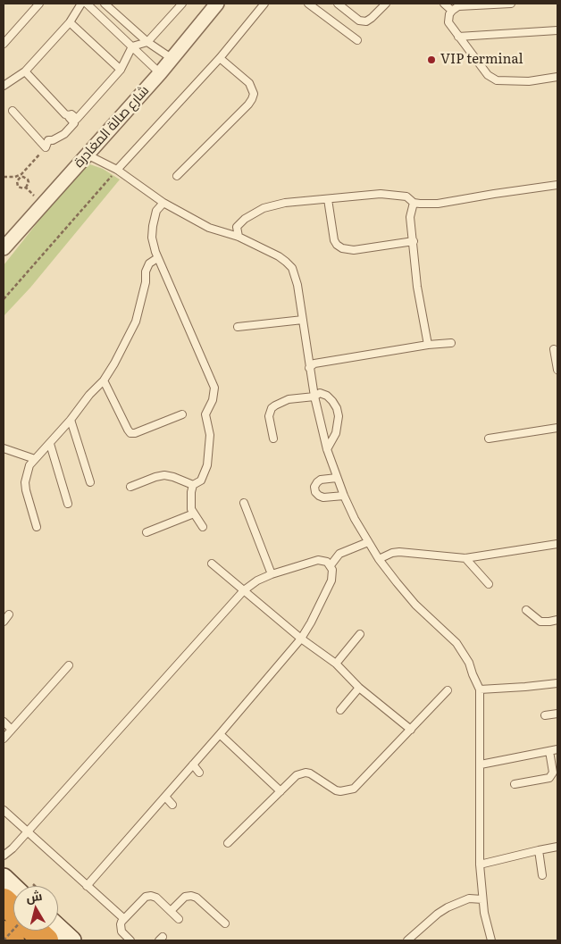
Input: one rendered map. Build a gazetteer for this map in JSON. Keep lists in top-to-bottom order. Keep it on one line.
{"streets":{"street":["شارع صالة المغادرة"]},"places":["VIP terminal"],"north":"top"}
